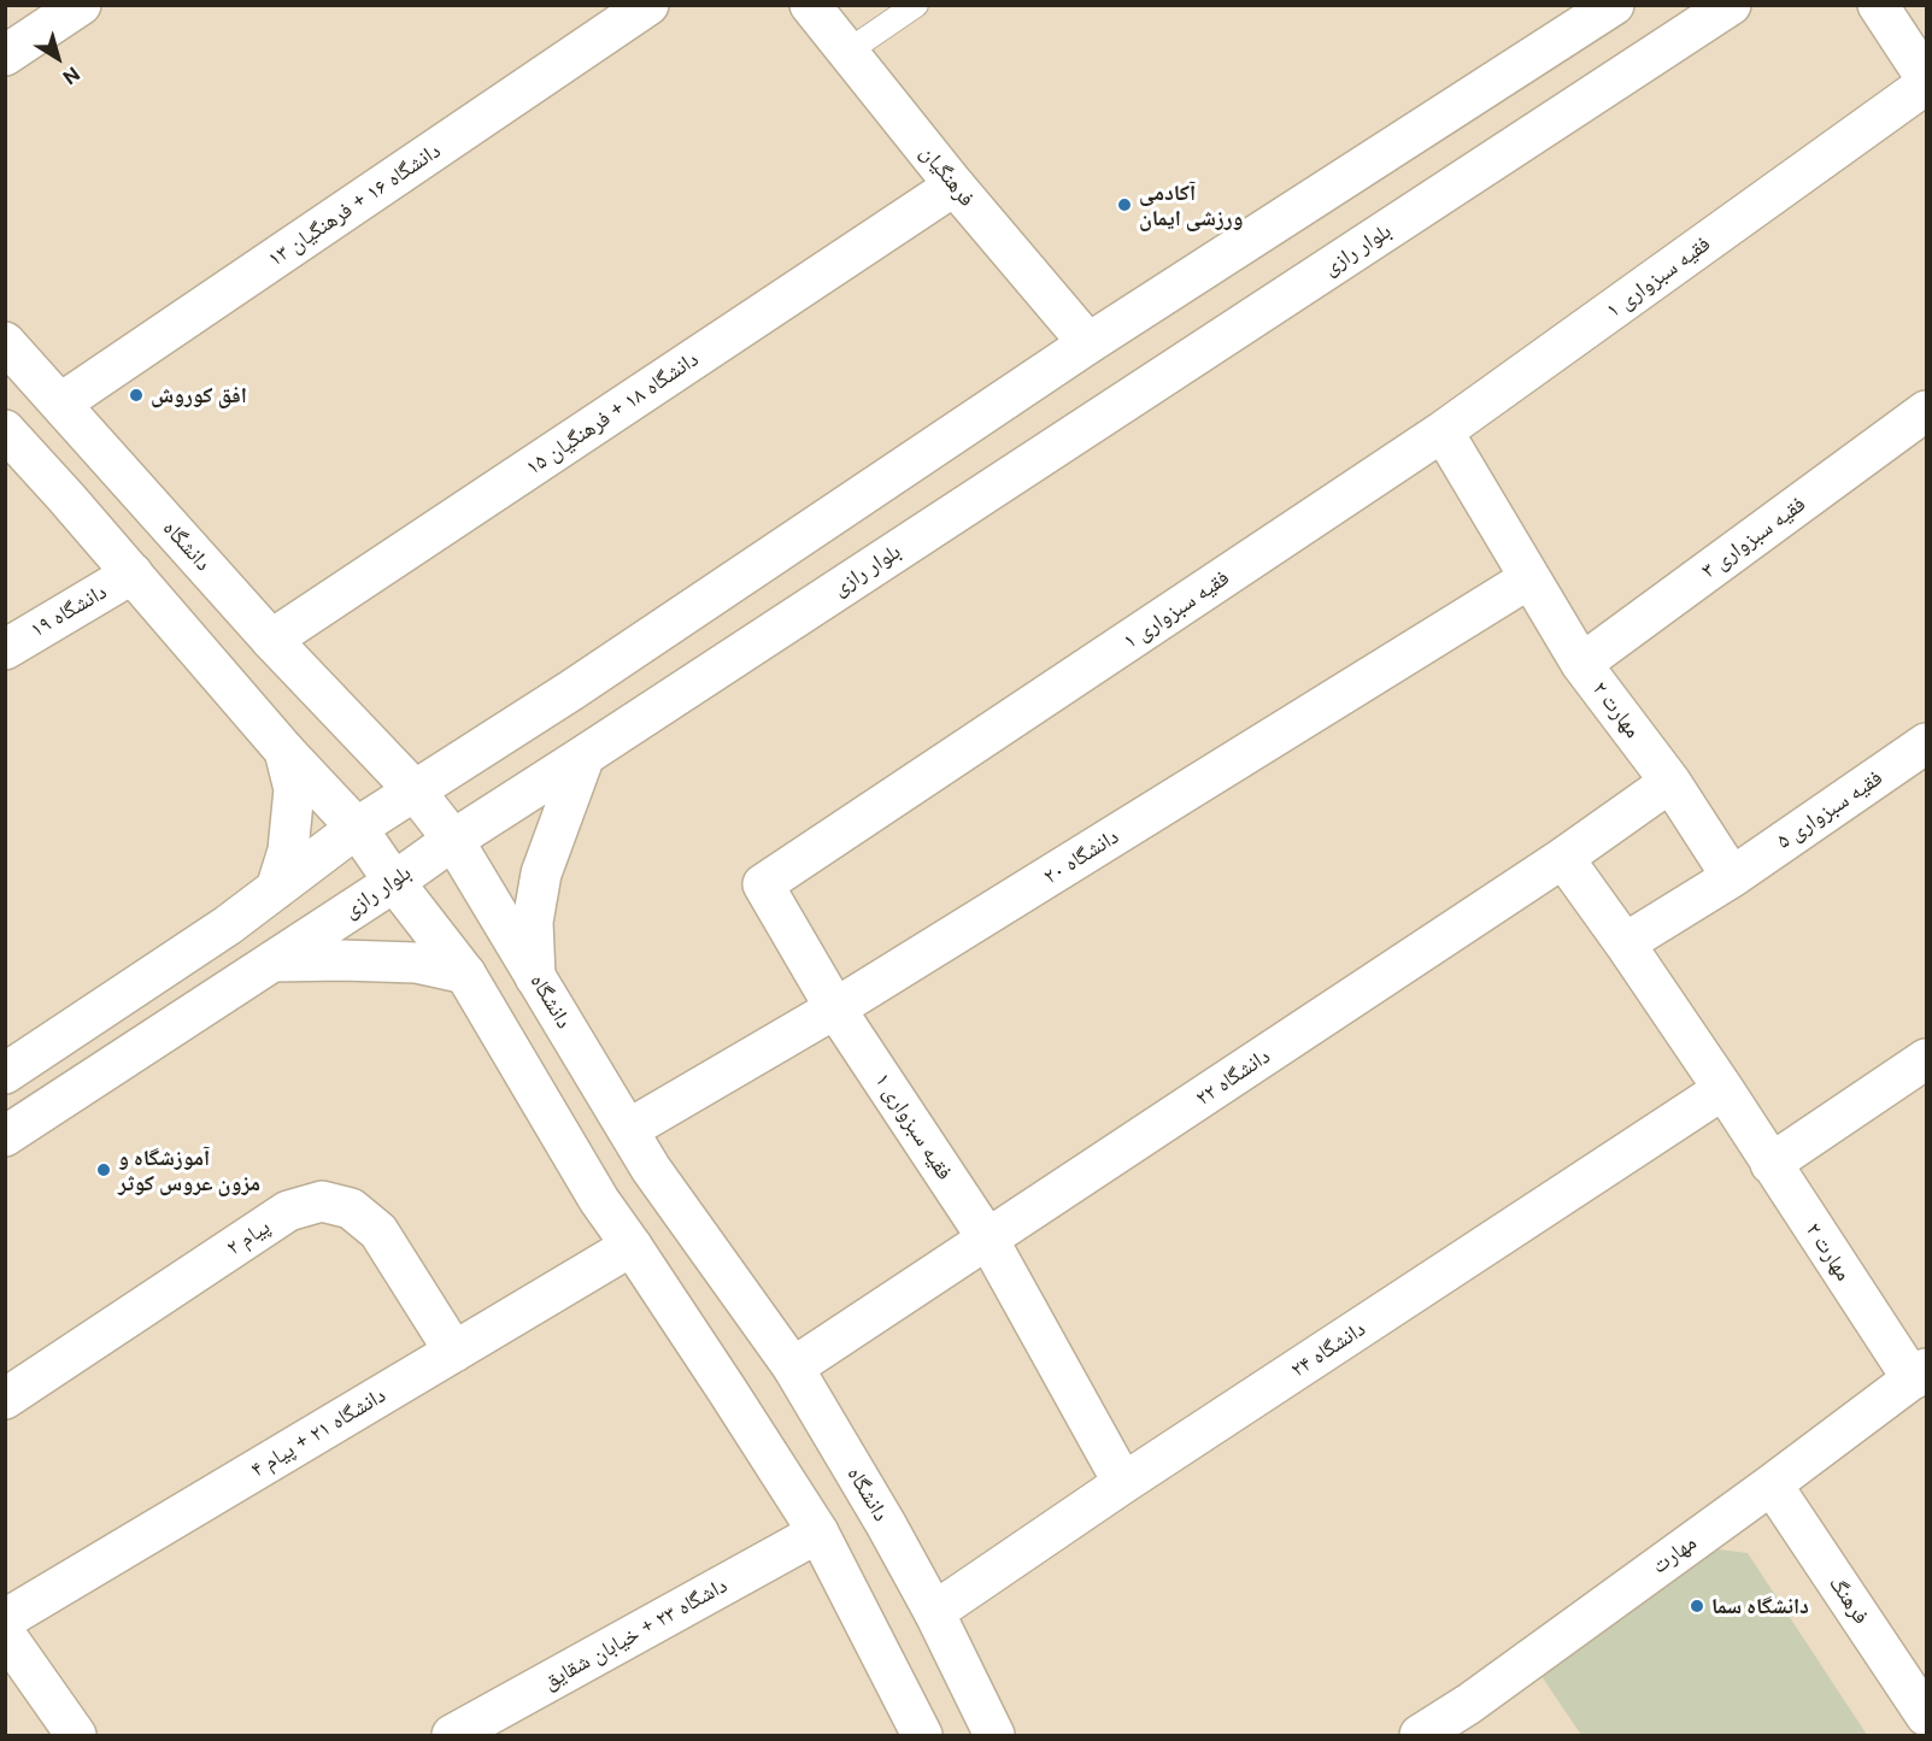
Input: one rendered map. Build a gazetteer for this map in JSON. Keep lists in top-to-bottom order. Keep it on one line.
{"streets":{"street":["فرهنگیان","دانشگاه ۱۶ + فرهنگیان ۱۳","بلوار رازی","فقیه سبزواری ۱","دانشگاه ۱۸ + فرهنگیان ۱۵","فقیه سبزواری ۳","دانشگاه","دانشگاه ۱۹","مهارت ۲","فقیه سبزواری ۵","دانشگاه ۲۰","دانشگاه ۲۲","پیام ۲","دانشگاه ۲۴","دانشگاه ۲۱ + پیام ۴","مهارت","فرهنگ","داشگاه ۲۳ + خیابان شقایق"]},"crossings":[["فرهنگیان","دانشگاه ۱۸ + فرهنگیان ۱۵"],["دانشگاه ۱۶ + فرهنگیان ۱۳","دانشگاه"],["بلوار رازی","دانشگاه"],["فقیه سبزواری ۱","مهارت ۲"],["فقیه سبزواری ۱","دانشگاه ۲۰"],["فقیه سبزواری ۱","دانشگاه ۲۲"],["فقیه سبزواری ۱","دانشگاه ۲۴"],["دانشگاه ۱۸ + فرهنگیان ۱۵","دانشگاه"],["فقیه سبزواری ۳","مهارت ۲"],["دانشگاه","دانشگاه ۲۰"],["دانشگاه","دانشگاه ۲۲"],["دانشگاه","دانشگاه ۲۴"],["مهارت ۲","فقیه سبزواری ۵"],["مهارت ۲","دانشگاه ۲۰"],["مهارت ۲","دانشگاه ۲۲"],["مهارت ۲","دانشگاه ۲۴"],["مهارت ۲","مهارت"],["پیام ۲","دانشگاه ۲۱ + پیام ۴"],["مهارت","فرهنگ"]],"places":["آکادمی ورزشی ایمان","افق کوروش","آموزشگاه و مزون عروس کوثر","دانشگاه سما"],"north":"bottom right"}
